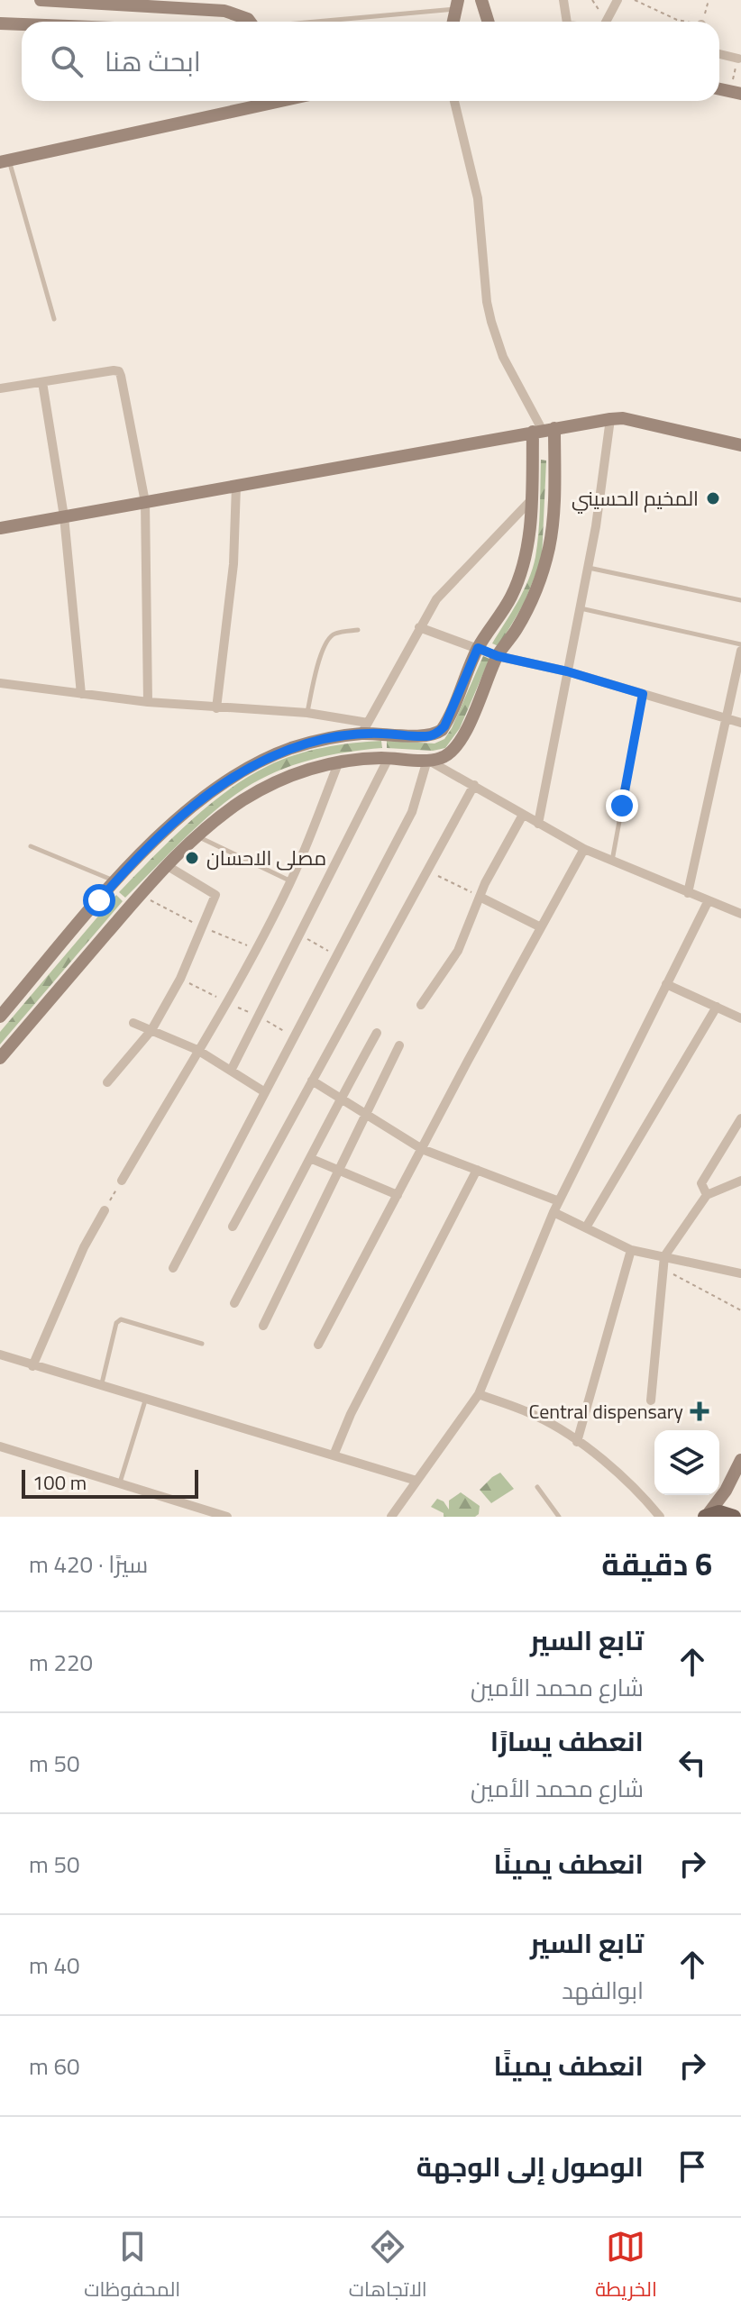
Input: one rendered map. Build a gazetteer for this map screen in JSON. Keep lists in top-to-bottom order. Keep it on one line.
{"places":{"other":["المخيم الحسيني","مصلى الاحسان"],"health":["Central dispensary"]},"scale_bar":"100 m","page":{"search":"ابحث هنا","scale":"100 m","heading":["6 دقيقة","سيرًا · 420 m"],"list":[["تابع السير","شارع محمد الأمين","220 m"],["انعطف يسارًا","شارع محمد الأمين","50 m"],["انعطف يمينًا","50 m"],["تابع السير","ابوالفهد","40 m"],["انعطف يمينًا","60 m"],"الوصول إلى الوجهة"],"nav":["الخريطة","الاتجاهات","المحفوظات"]}}
